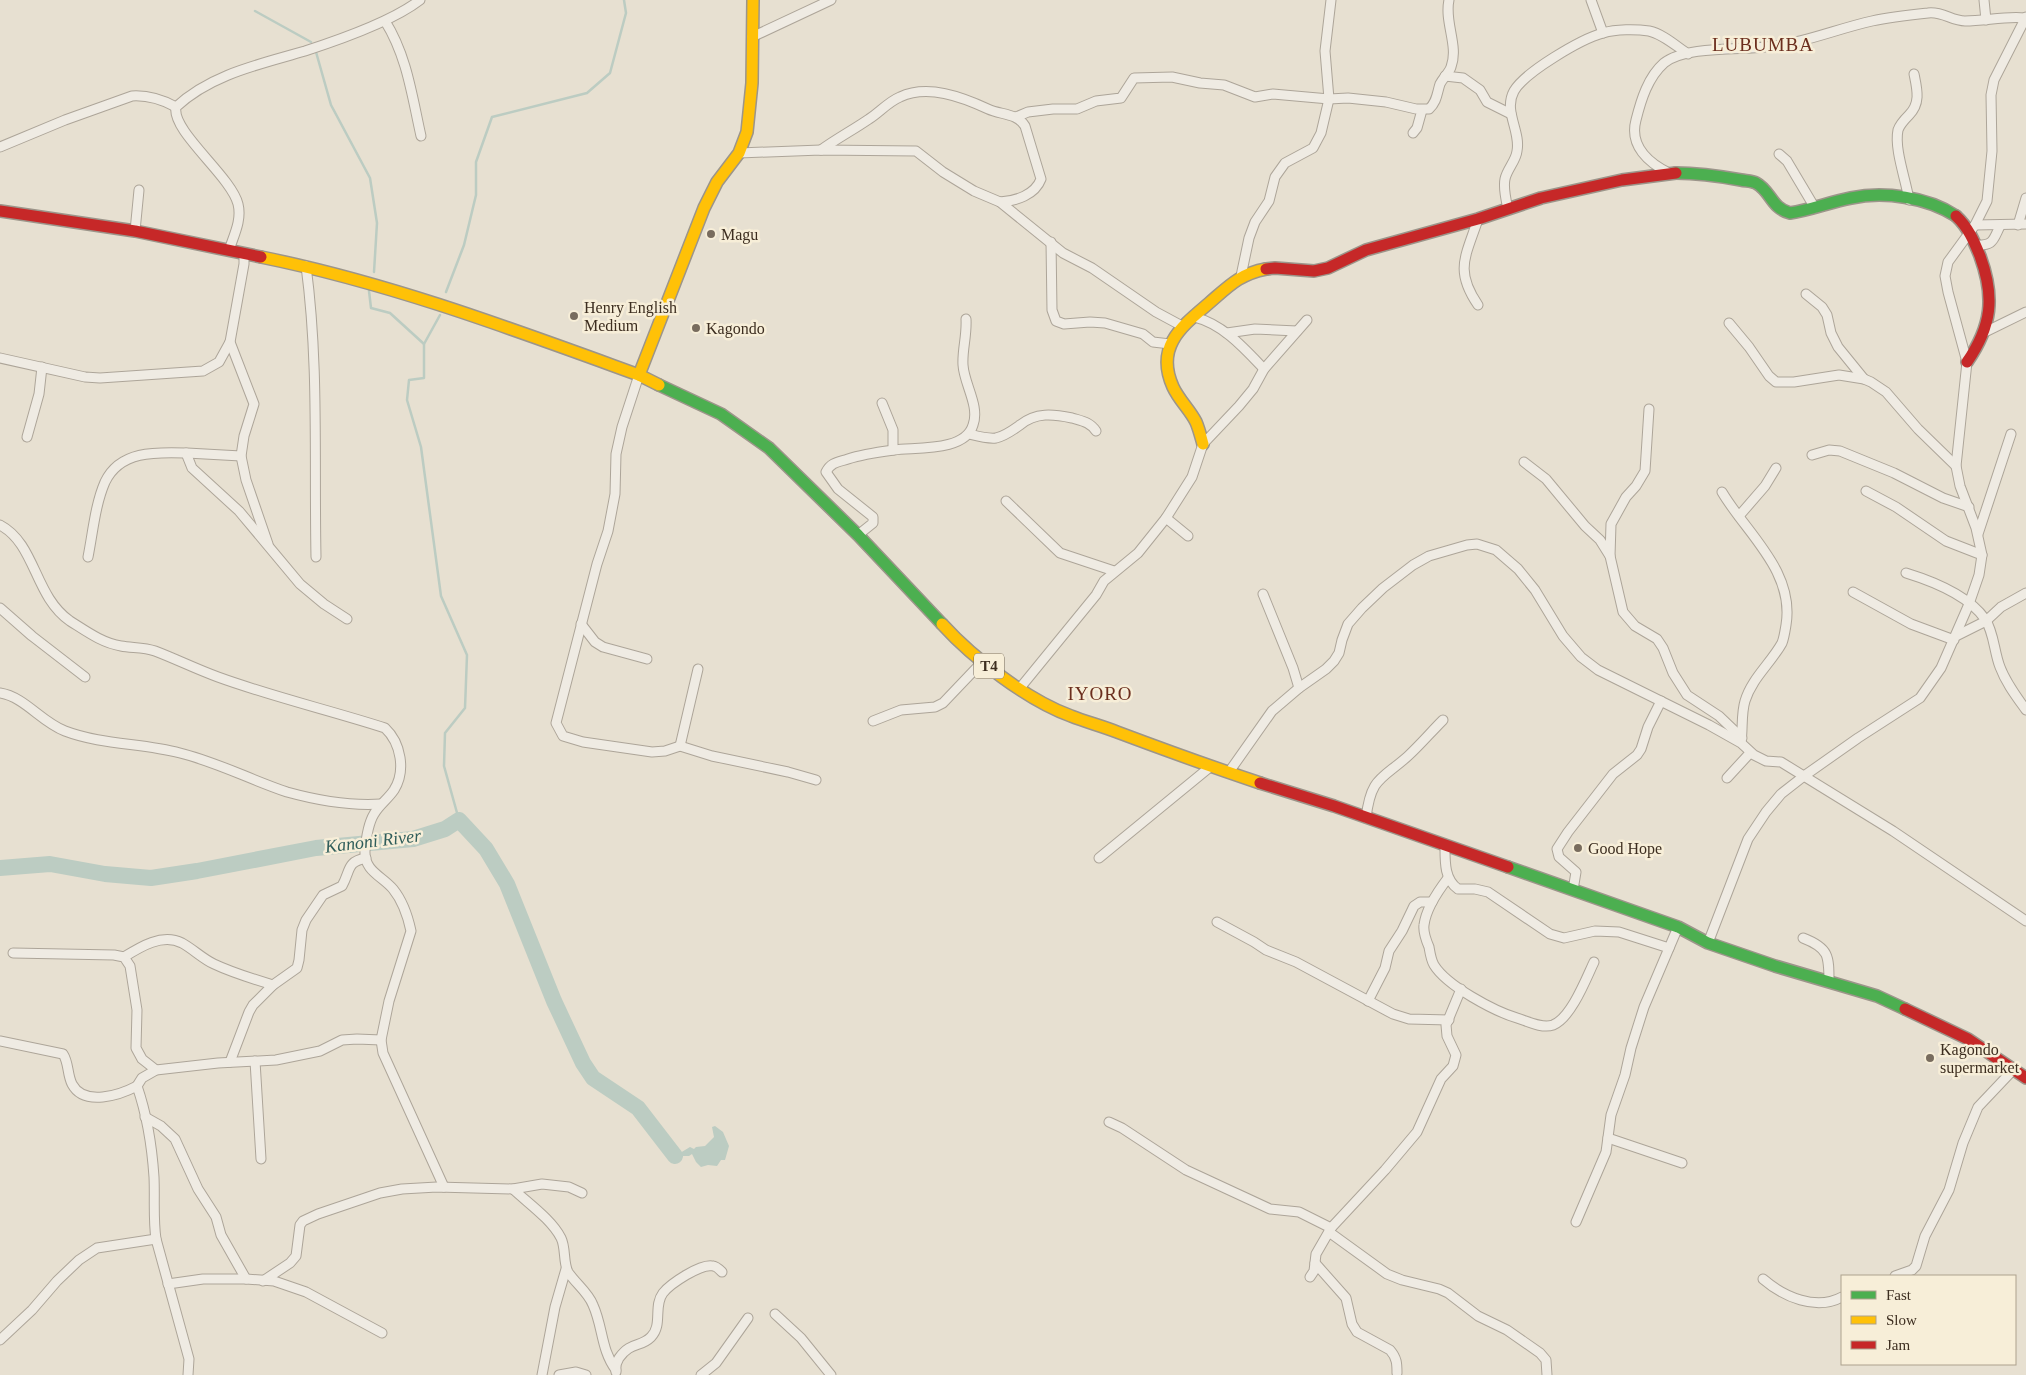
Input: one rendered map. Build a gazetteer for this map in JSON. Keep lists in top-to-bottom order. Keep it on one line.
{"streets":{"main road":["T4"]},"districts":["LUBUMBA","IYORO"],"water":["Kanoni River"],"places":["Magu","Henry English Medium","Kagondo","Good Hope","Kagondo supermarket"],"legend":["Fast","Slow","Jam"]}
